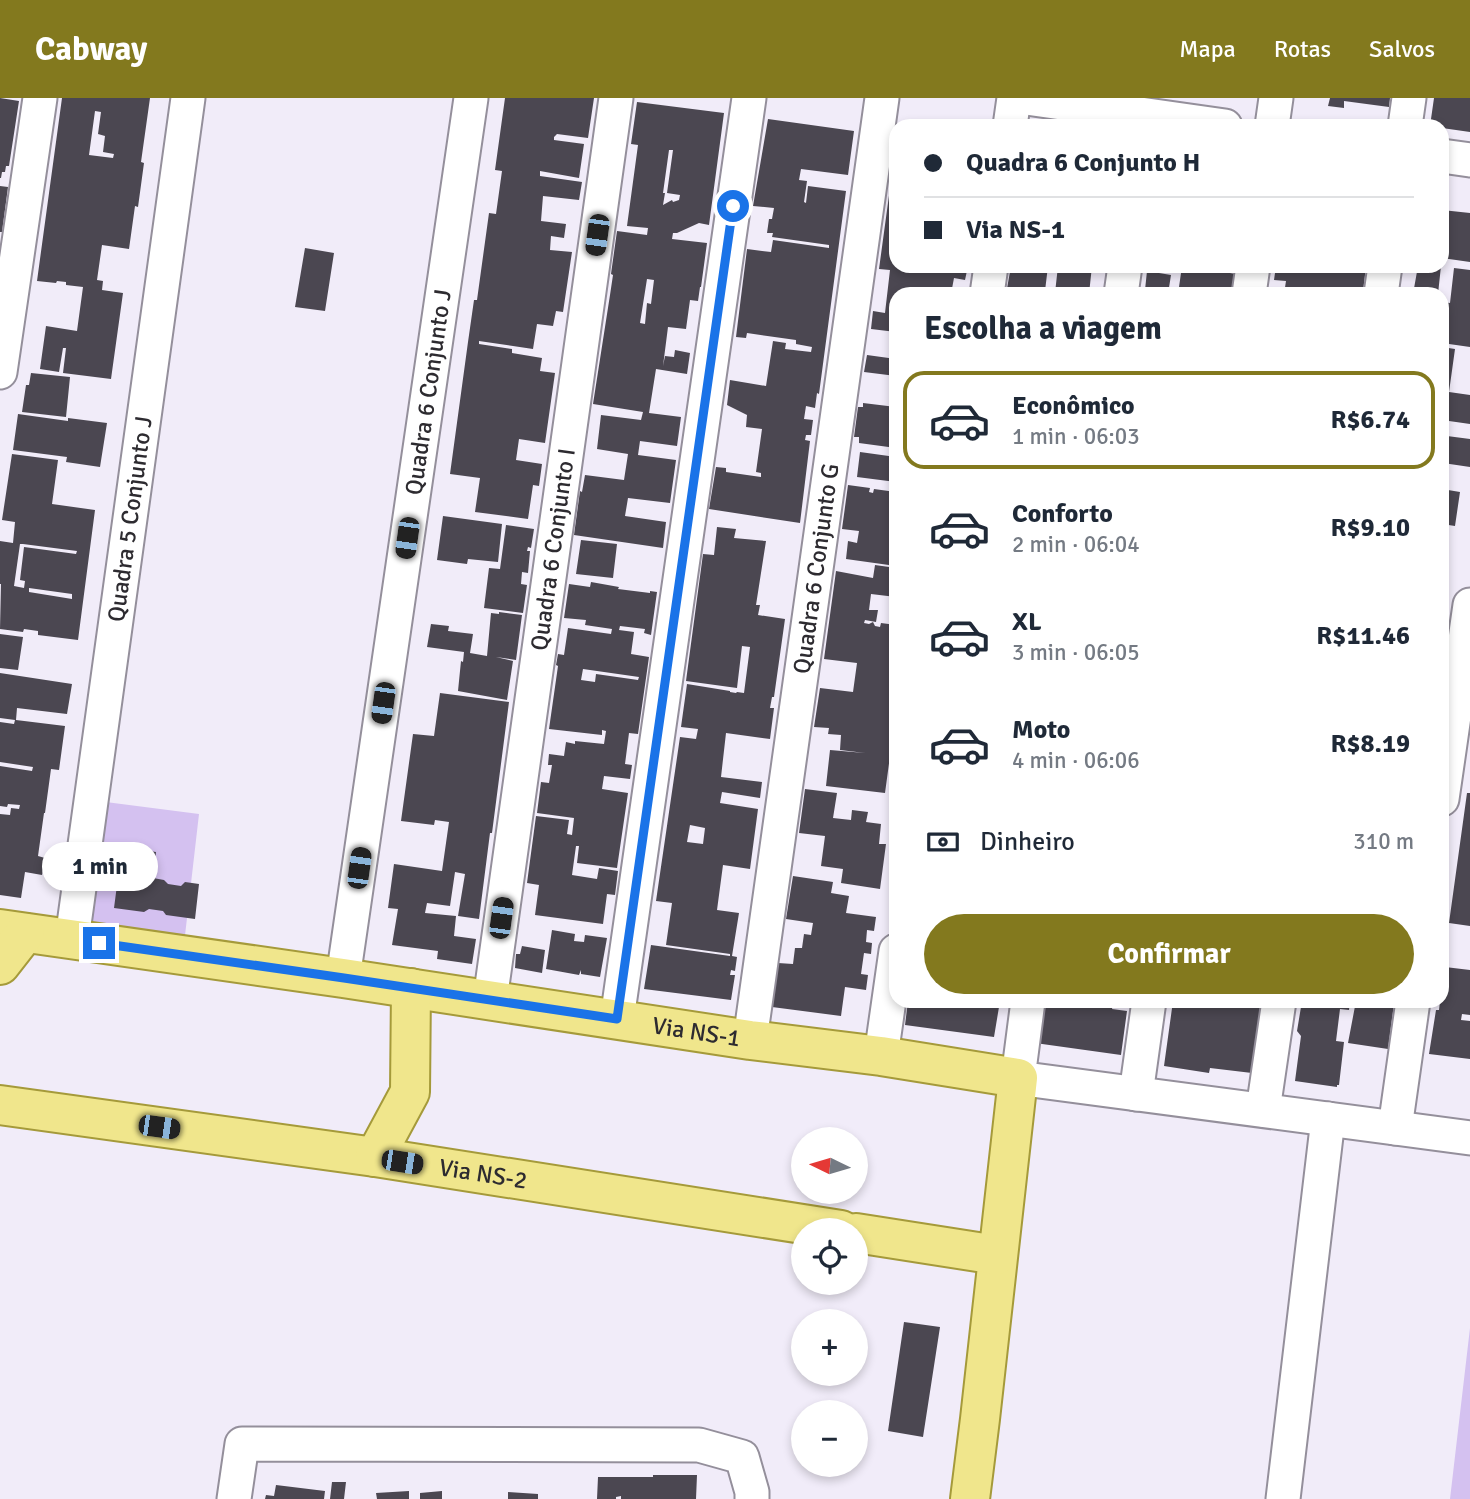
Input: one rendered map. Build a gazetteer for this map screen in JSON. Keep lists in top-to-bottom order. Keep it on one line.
{"streets":{"main road":["Via NS-1","Via NS-2"],"street":["Quadra 6 Conjunto J","Quadra 5 Conjunto J","Quadra 6 Conjunto I","Quadra 6 Conjunto G"]},"crossings":[["Quadra 6 Conjunto J","Via NS-1"],["Quadra 5 Conjunto J","Via NS-1"],["Quadra 6 Conjunto I","Via NS-1"],["Quadra 6 Conjunto G","Via NS-1"]],"north":"left","page":{"header":"Cabway","nav":["Mapa","Rotas","Salvos"],"banner":["Quadra 6 Conjunto H","Via NS-1"],"heading":"Escolha a viagem","list":[{"name":"Econômico","note":"1 min · 06:03","value":"R$6.74"},{"name":"Conforto","note":"2 min · 06:04","value":"R$9.10"},{"name":"XL","note":"3 min · 06:05","value":"R$11.46"},{"name":"Moto","note":"4 min · 06:06","value":"R$8.19"}],"pay":["Dinheiro","310 m"],"bubble":"1 min","buttons":"Confirmar","map_buttons":["+","−"]}}
